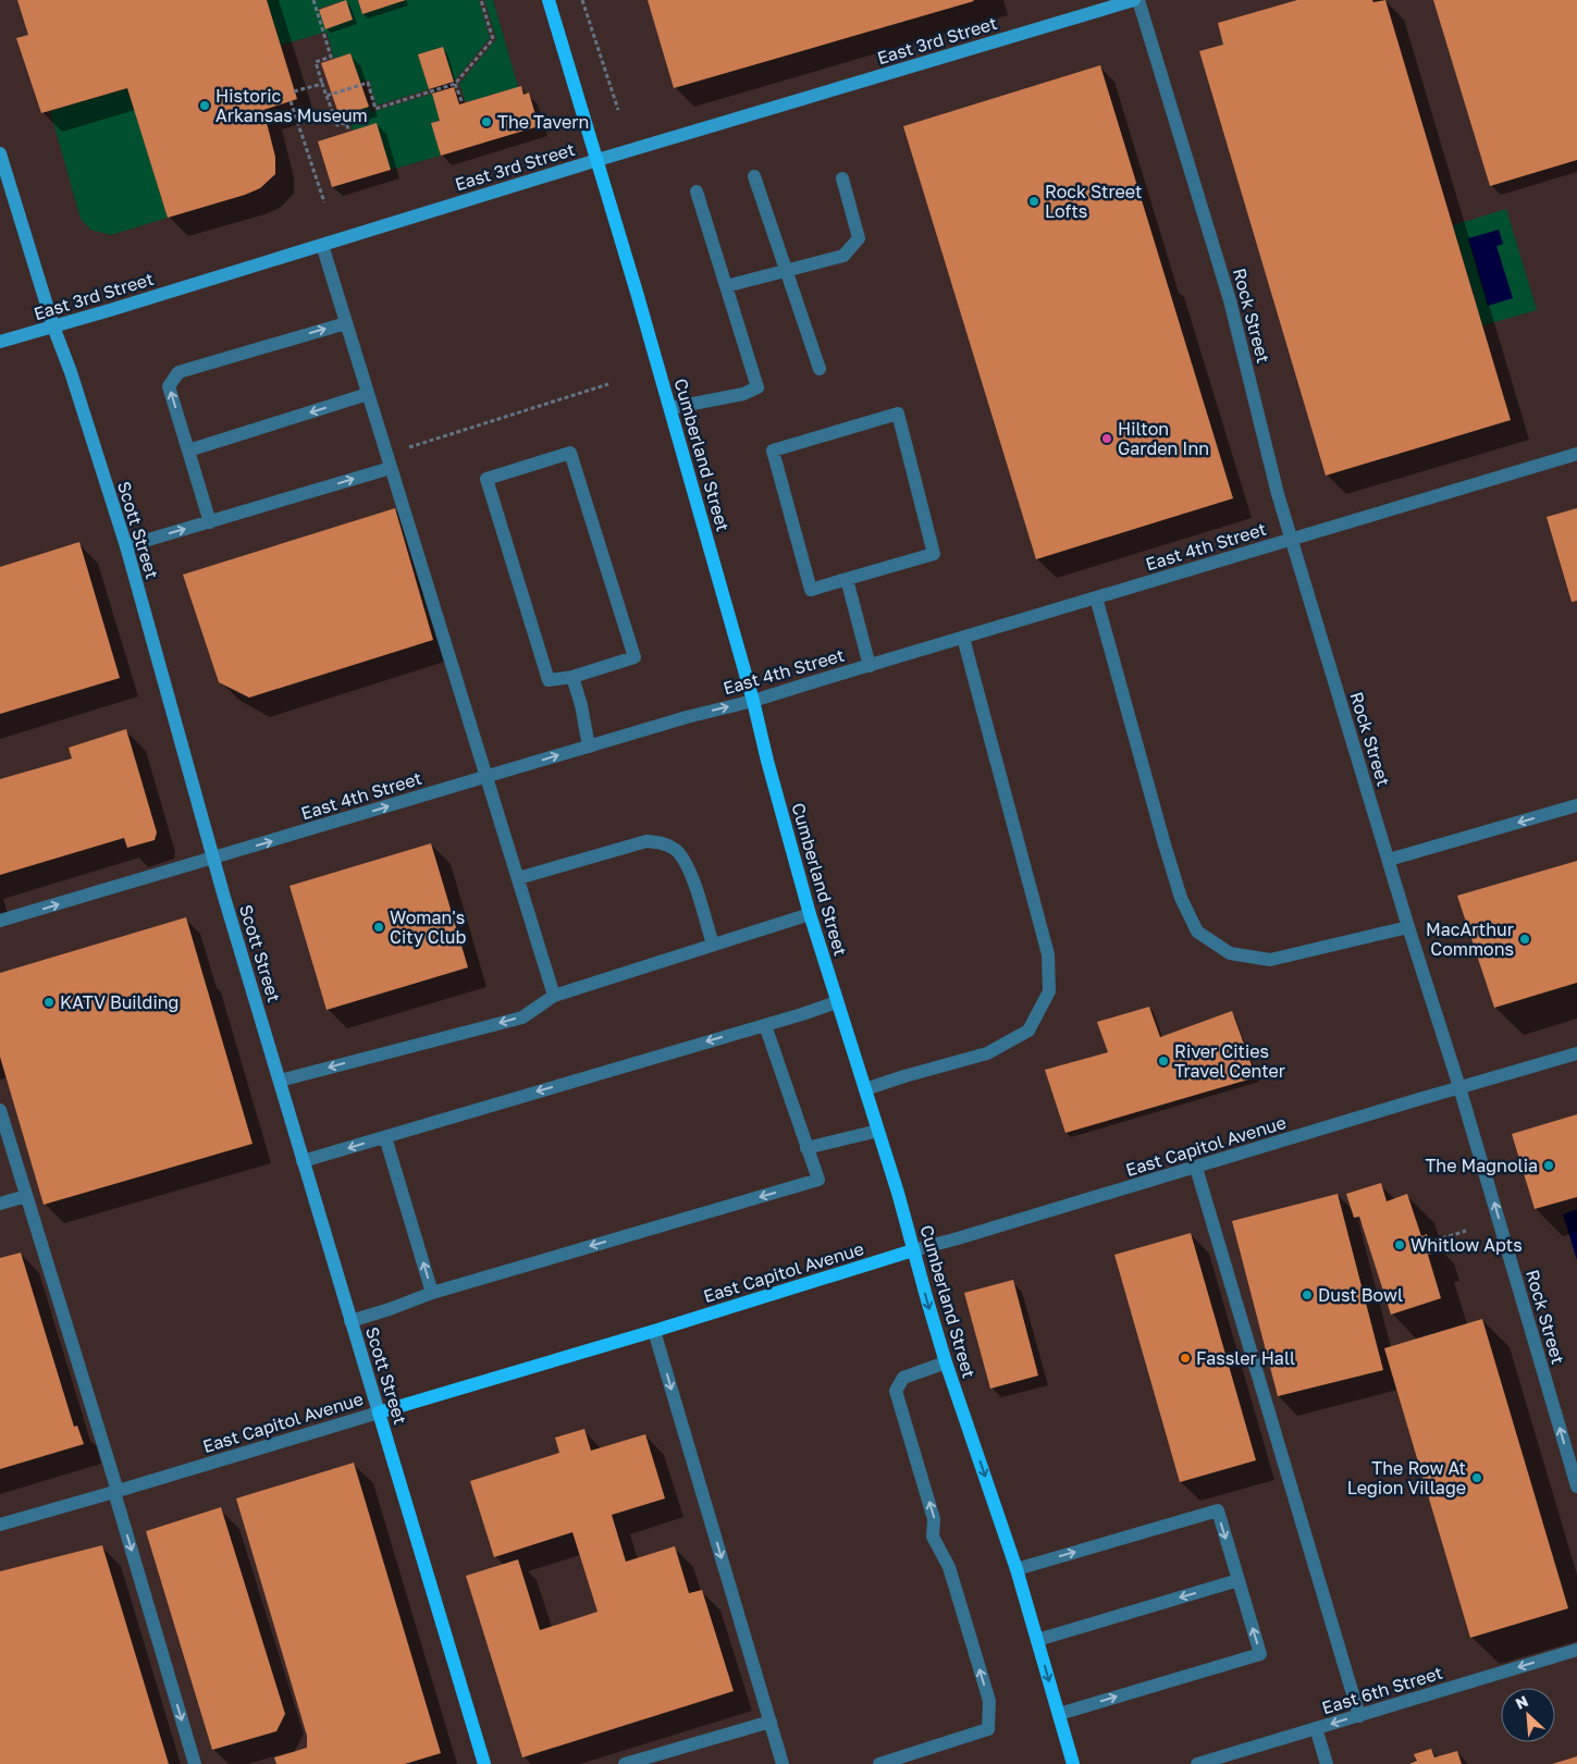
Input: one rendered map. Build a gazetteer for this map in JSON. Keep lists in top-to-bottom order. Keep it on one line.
{"streets":{"main road":["East 3rd Street","Cumberland Street","Scott Street","East Capitol Avenue"],"street":["Rock Street","East 4th Street","East 6th Street"]},"crossings":[["East 3rd Street","Cumberland Street"],["East 3rd Street","Scott Street"],["Rock Street","East 4th Street"],["Rock Street","East Capitol Avenue"],["Cumberland Street","East 4th Street"],["Cumberland Street","East Capitol Avenue"],["Scott Street","East 4th Street"],["Scott Street","East Capitol Avenue"]],"one_way":["East 4th Street","East 6th Street"],"places":["Historic Arkansas Museum","The Tavern","Rock Street Lofts","Hilton Garden Inn","Woman's City Club","MacArthur Commons","KATV Building","River Cities Travel Center","The Magnolia","Whitlow Apts","Dust Bowl","Fassler Hall","The Row At Legion Village"],"north":"top left"}
